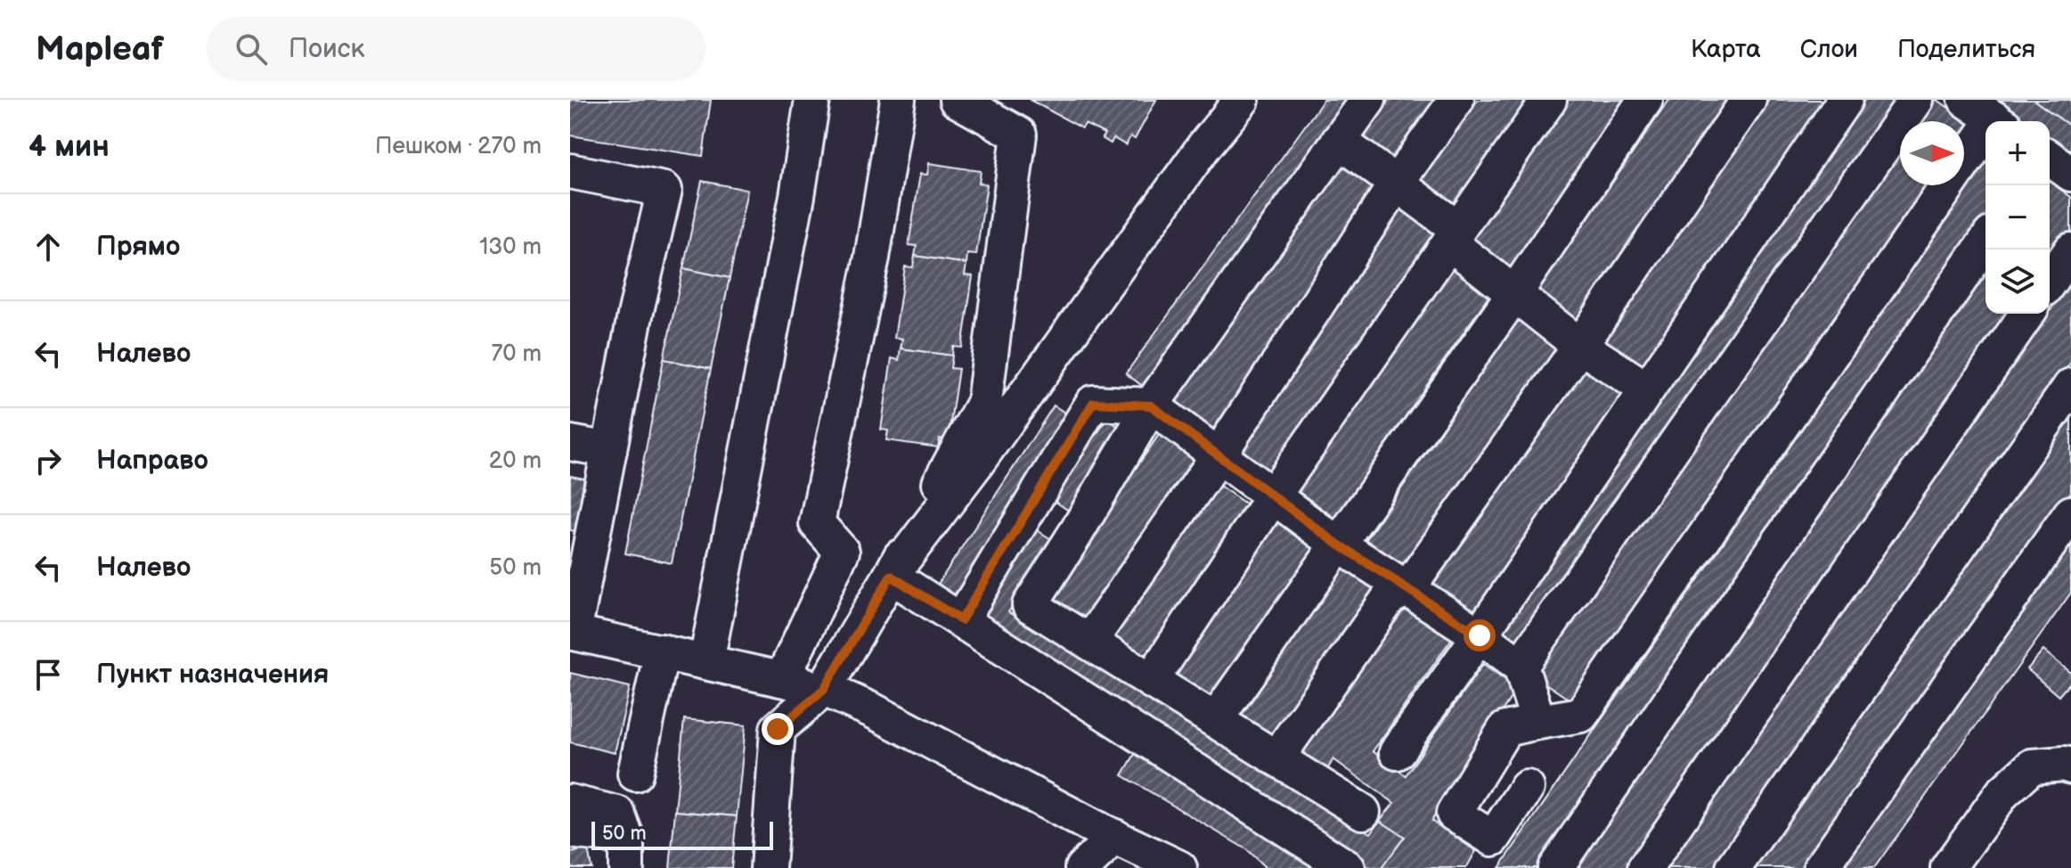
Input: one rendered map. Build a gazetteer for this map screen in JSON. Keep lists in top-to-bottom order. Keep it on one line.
{"scale_bar":"50 m","north":"right","page":{"header":"Mapleaf","search":"Поиск","nav":["Карта","Слои","Поделиться"],"heading":["4 мин","Пешком · 270 m"],"map_buttons":["+","−"],"list":[["Прямо","130 m"],["Налево","70 m"],["Направо","20 m"],["Налево","50 m"],"Пункт назначения"],"scale":"50 m"}}
